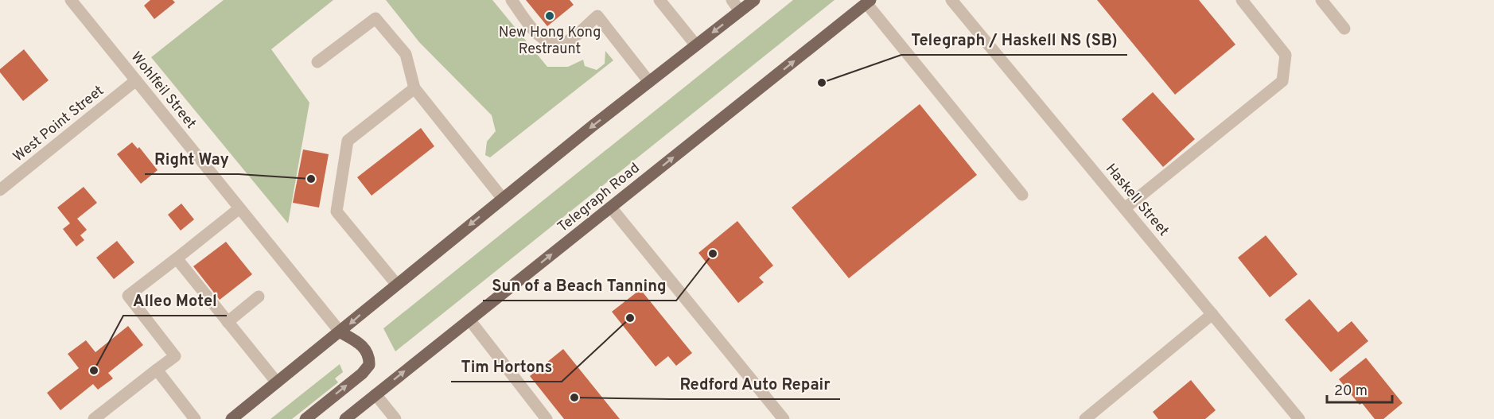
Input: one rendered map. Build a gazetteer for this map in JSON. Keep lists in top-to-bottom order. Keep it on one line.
{"streets":{"main road":["Telegraph Road"],"street":["Wohlfeil Street","West Point Street","Haskell Street"]},"crossings":[["Wohlfeil Street","West Point Street"]],"places":["New Hong Kong Restraunt","Telegraph / Haskell NS (SB)","Right Way","Sun of a Beach Tanning","Tim Hortons","Alleo Motel","Redford Auto Repair"],"scale_bar":"20 m"}
